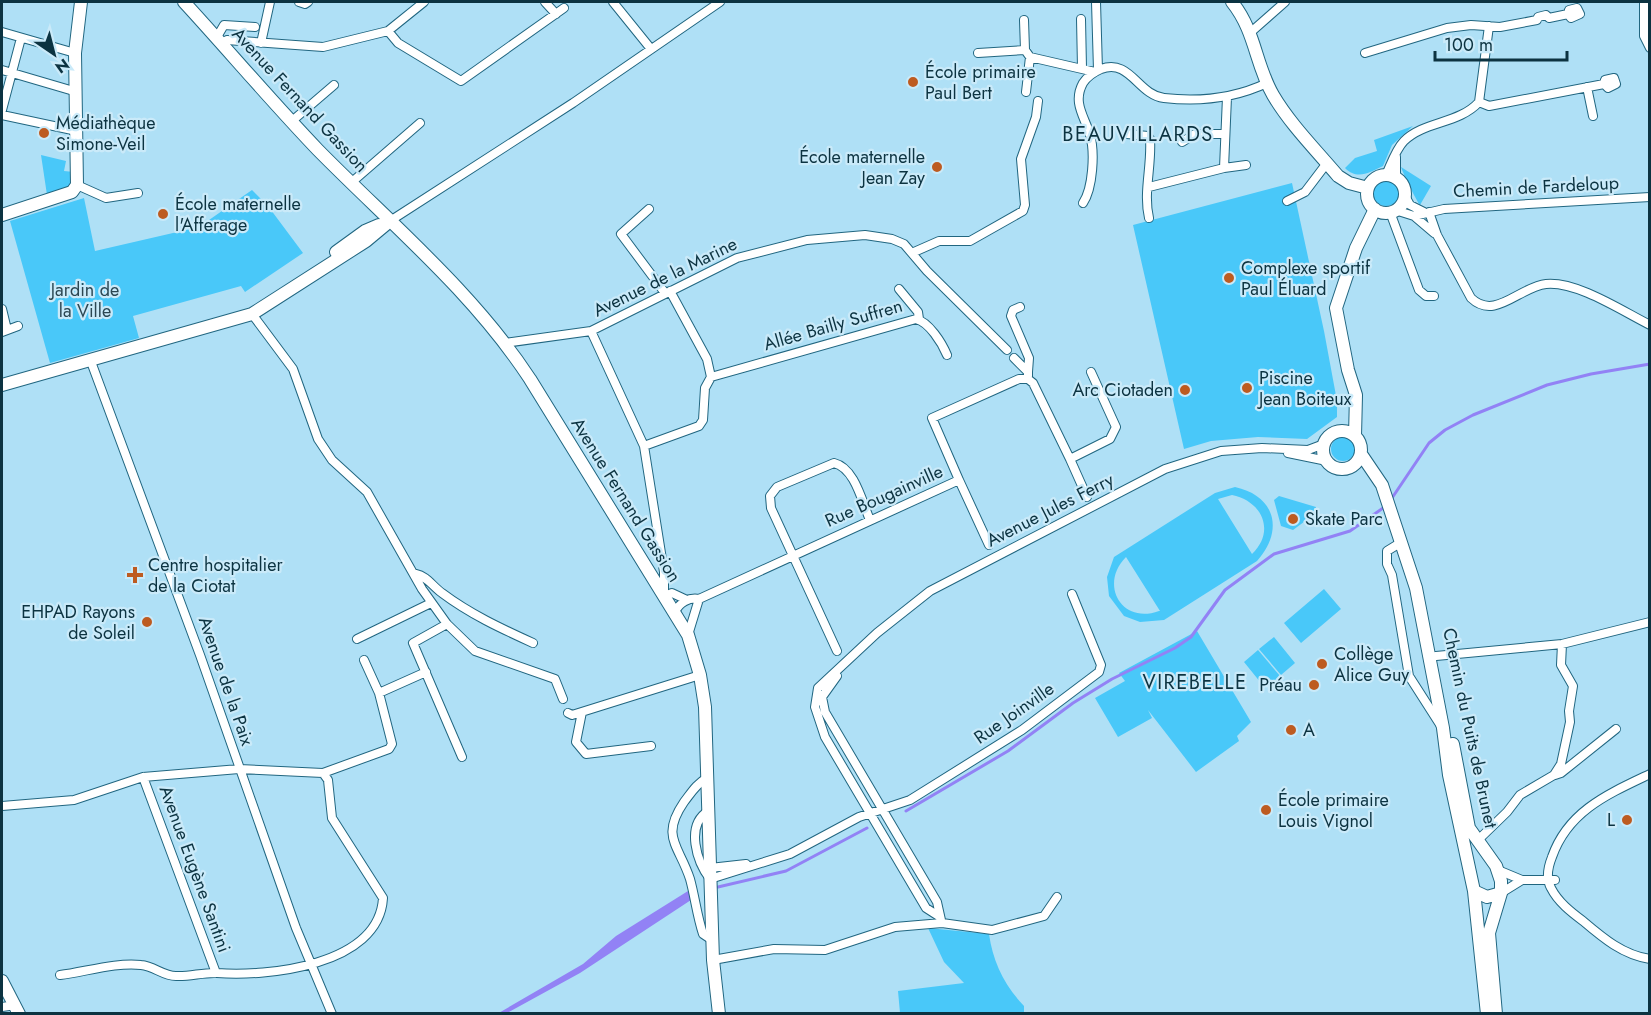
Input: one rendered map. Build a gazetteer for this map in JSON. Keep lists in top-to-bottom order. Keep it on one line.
{"streets":{"street":["Avenue Fernand Gassion","Chemin de Fardeloup","Avenue de la Marine","Allée Bailly Suffren","Rue Bougainville","Avenue Jules Ferry","Avenue de la Paix","Rue Joinville","Chemin du Puits de Brunet","Avenue Eugène Santini"]},"crossings":[["Avenue Fernand Gassion","Avenue de la Marine"],["Avenue Fernand Gassion","Rue Bougainville"],["Avenue Fernand Gassion","Rue Joinville"],["Avenue Jules Ferry","Rue Joinville"],["Avenue Jules Ferry","Chemin du Puits de Brunet"]],"districts":["BEAUVILLARDS","VIREBELLE"],"parks":["Jardin de la Ville"],"places":{"other":["École primaire Paul Bert","Médiathèque Simone-Veil","École maternelle Jean Zay","École maternelle l'Afferage","Complexe sportif Paul Éluard","Piscine Jean Boiteux","Arc Ciotaden","Skate Parc","EHPAD Rayons de Soleil","Collège Alice Guy","Préau","A","École primaire Louis Vignol","L"],"health":["Centre hospitalier de la Ciotat"]},"scale_bar":"100 m","north":"bottom right"}
